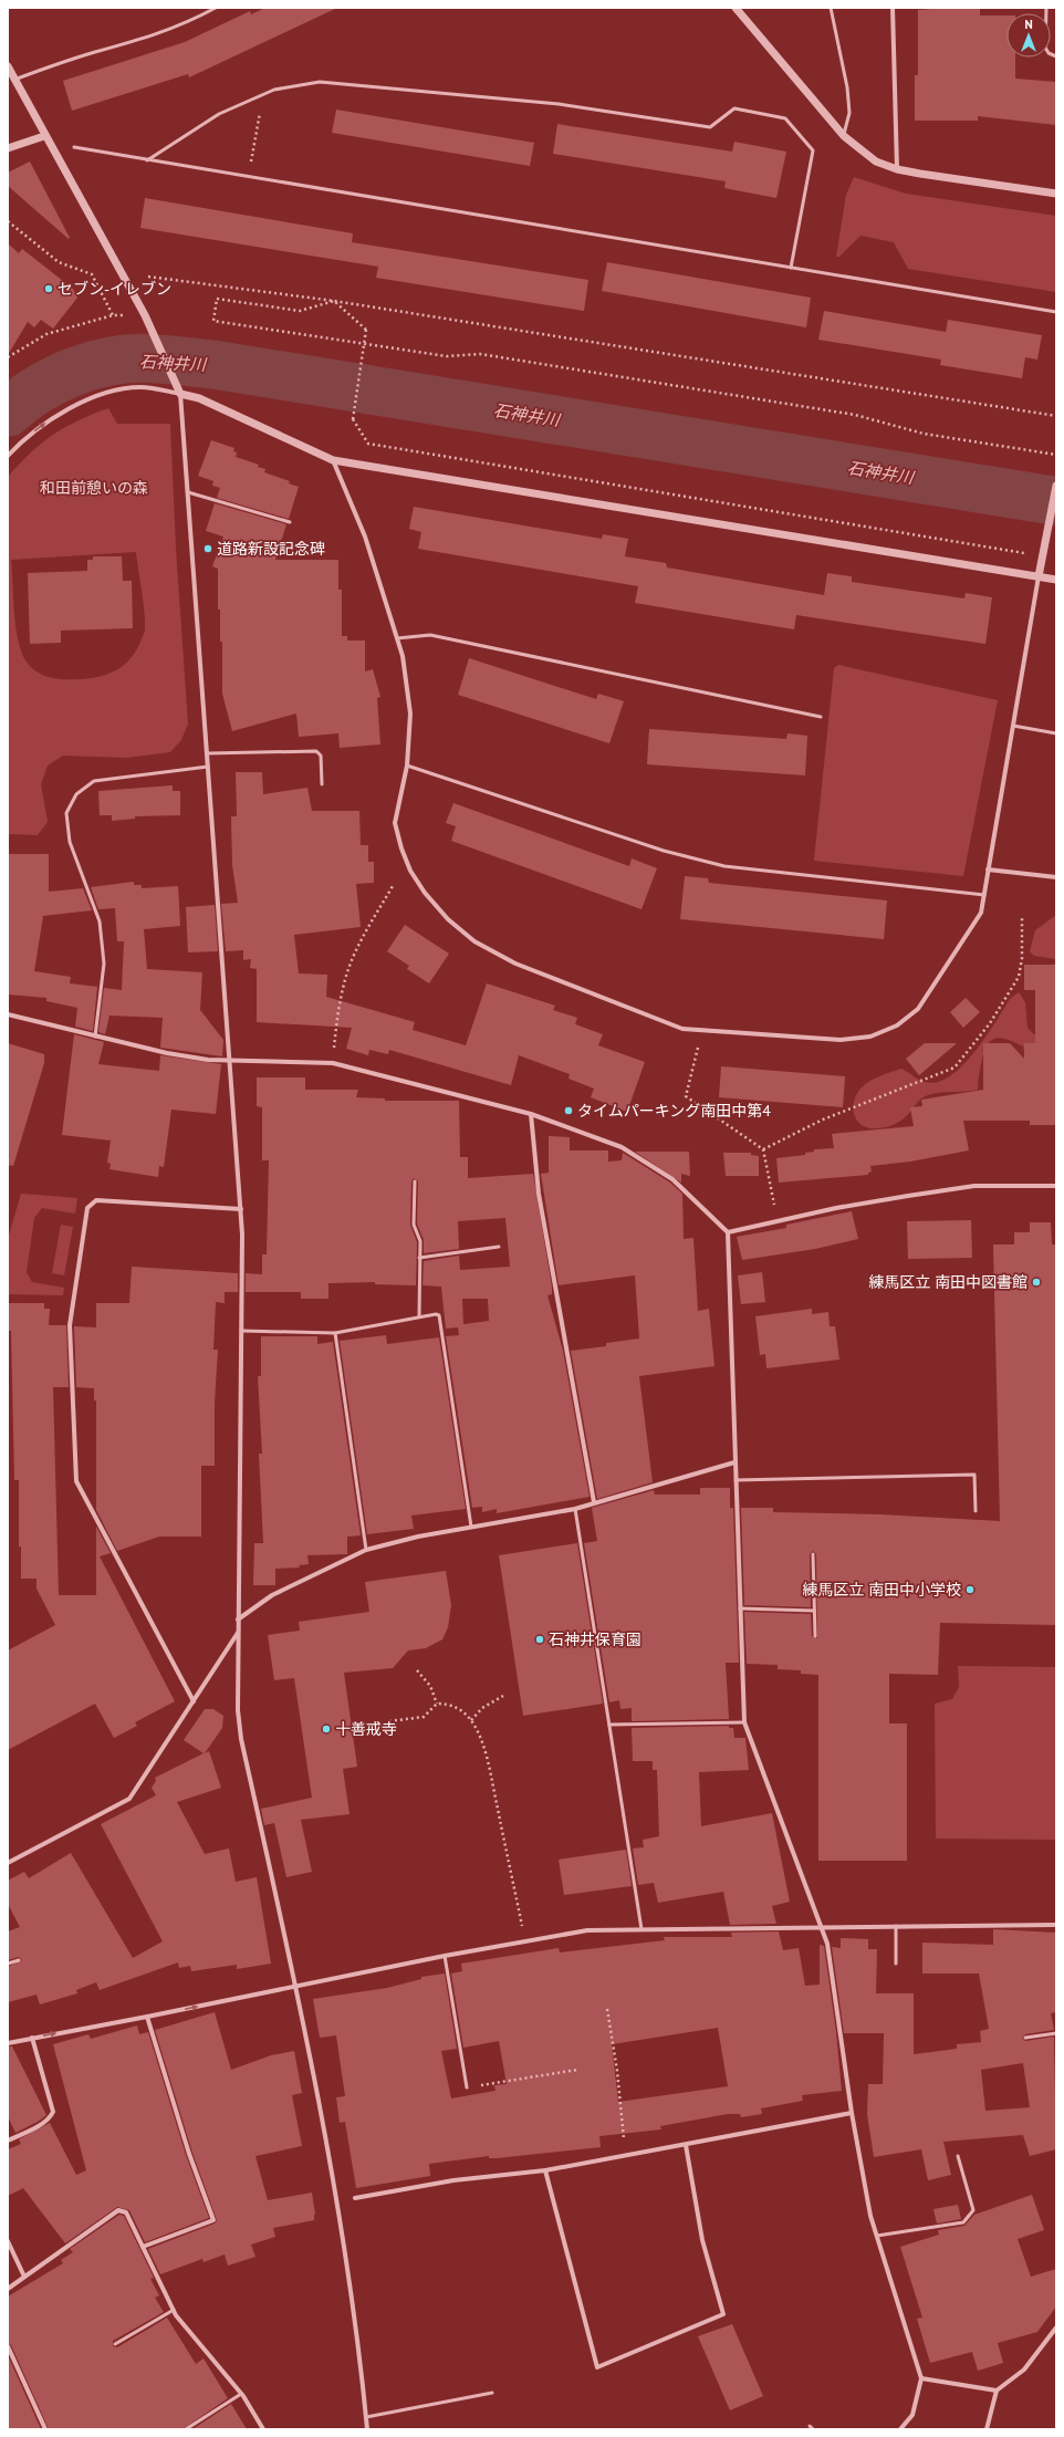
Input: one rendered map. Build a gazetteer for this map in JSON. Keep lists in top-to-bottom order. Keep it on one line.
{"water":["石神井川"],"parks":["和田前憩いの森"],"places":["セブン-イレブン","道路新設記念碑","タイムパーキング南田中第4","練馬区立 南田中図書館","練馬区立 南田中小学校","石神井保育園","十善戒寺"],"north":"top"}
